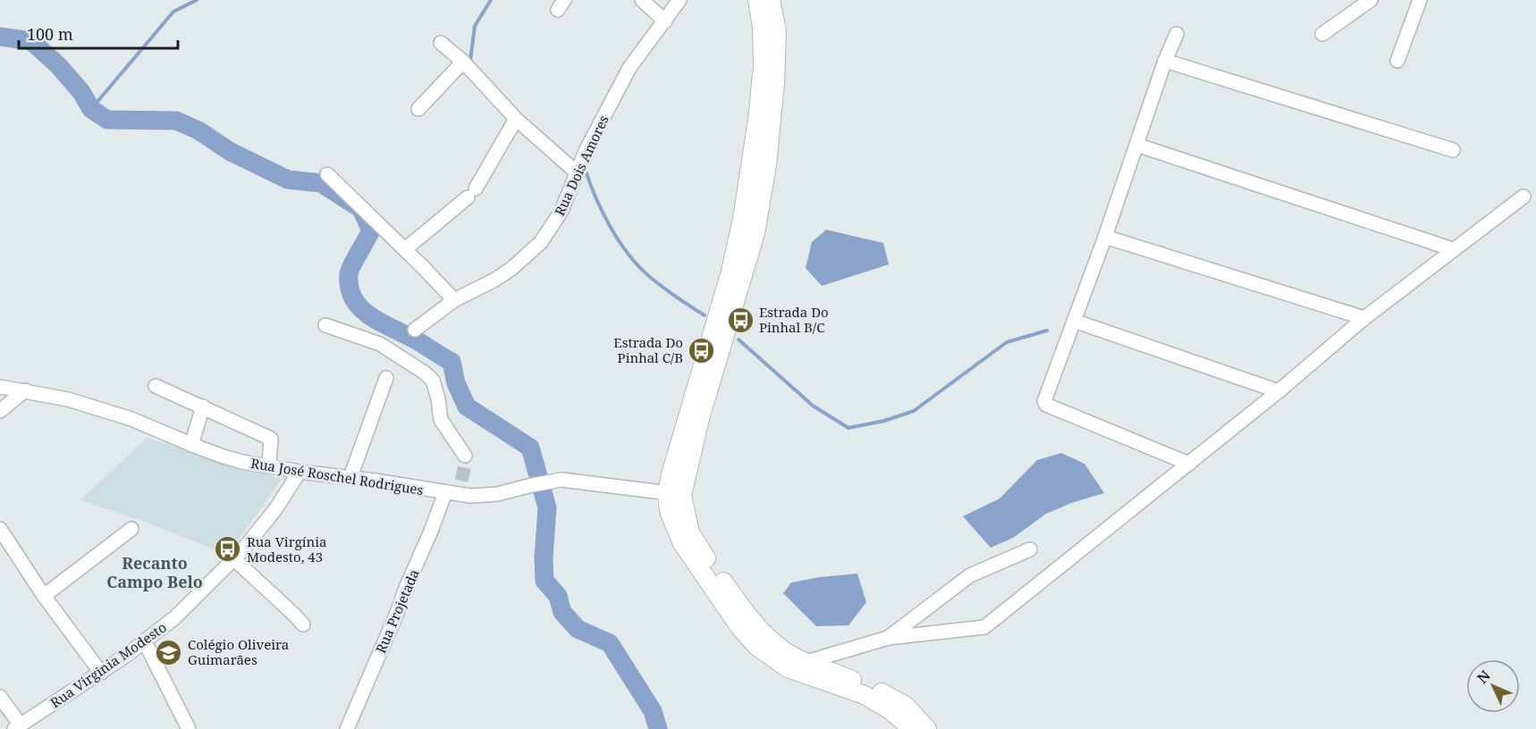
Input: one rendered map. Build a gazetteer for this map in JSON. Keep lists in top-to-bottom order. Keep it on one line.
{"streets":{"street":["Rua Dois Amores","Rua José Roschel Rodrigues","Rua Projetada","Rua Virginia Modesto"]},"crossings":[["Rua José Roschel Rodrigues","Rua Projetada"],["Rua José Roschel Rodrigues","Rua Virginia Modesto"]],"districts":["Recanto Campo Belo"],"places":{"bus stop":["Estrada Do Pinhal B/C","Estrada Do Pinhal C/B","Rua Virgínia Modesto, 43"],"school or university":["Colégio Oliveira Guimarães"]},"scale_bar":"100 m","north":"top left"}
